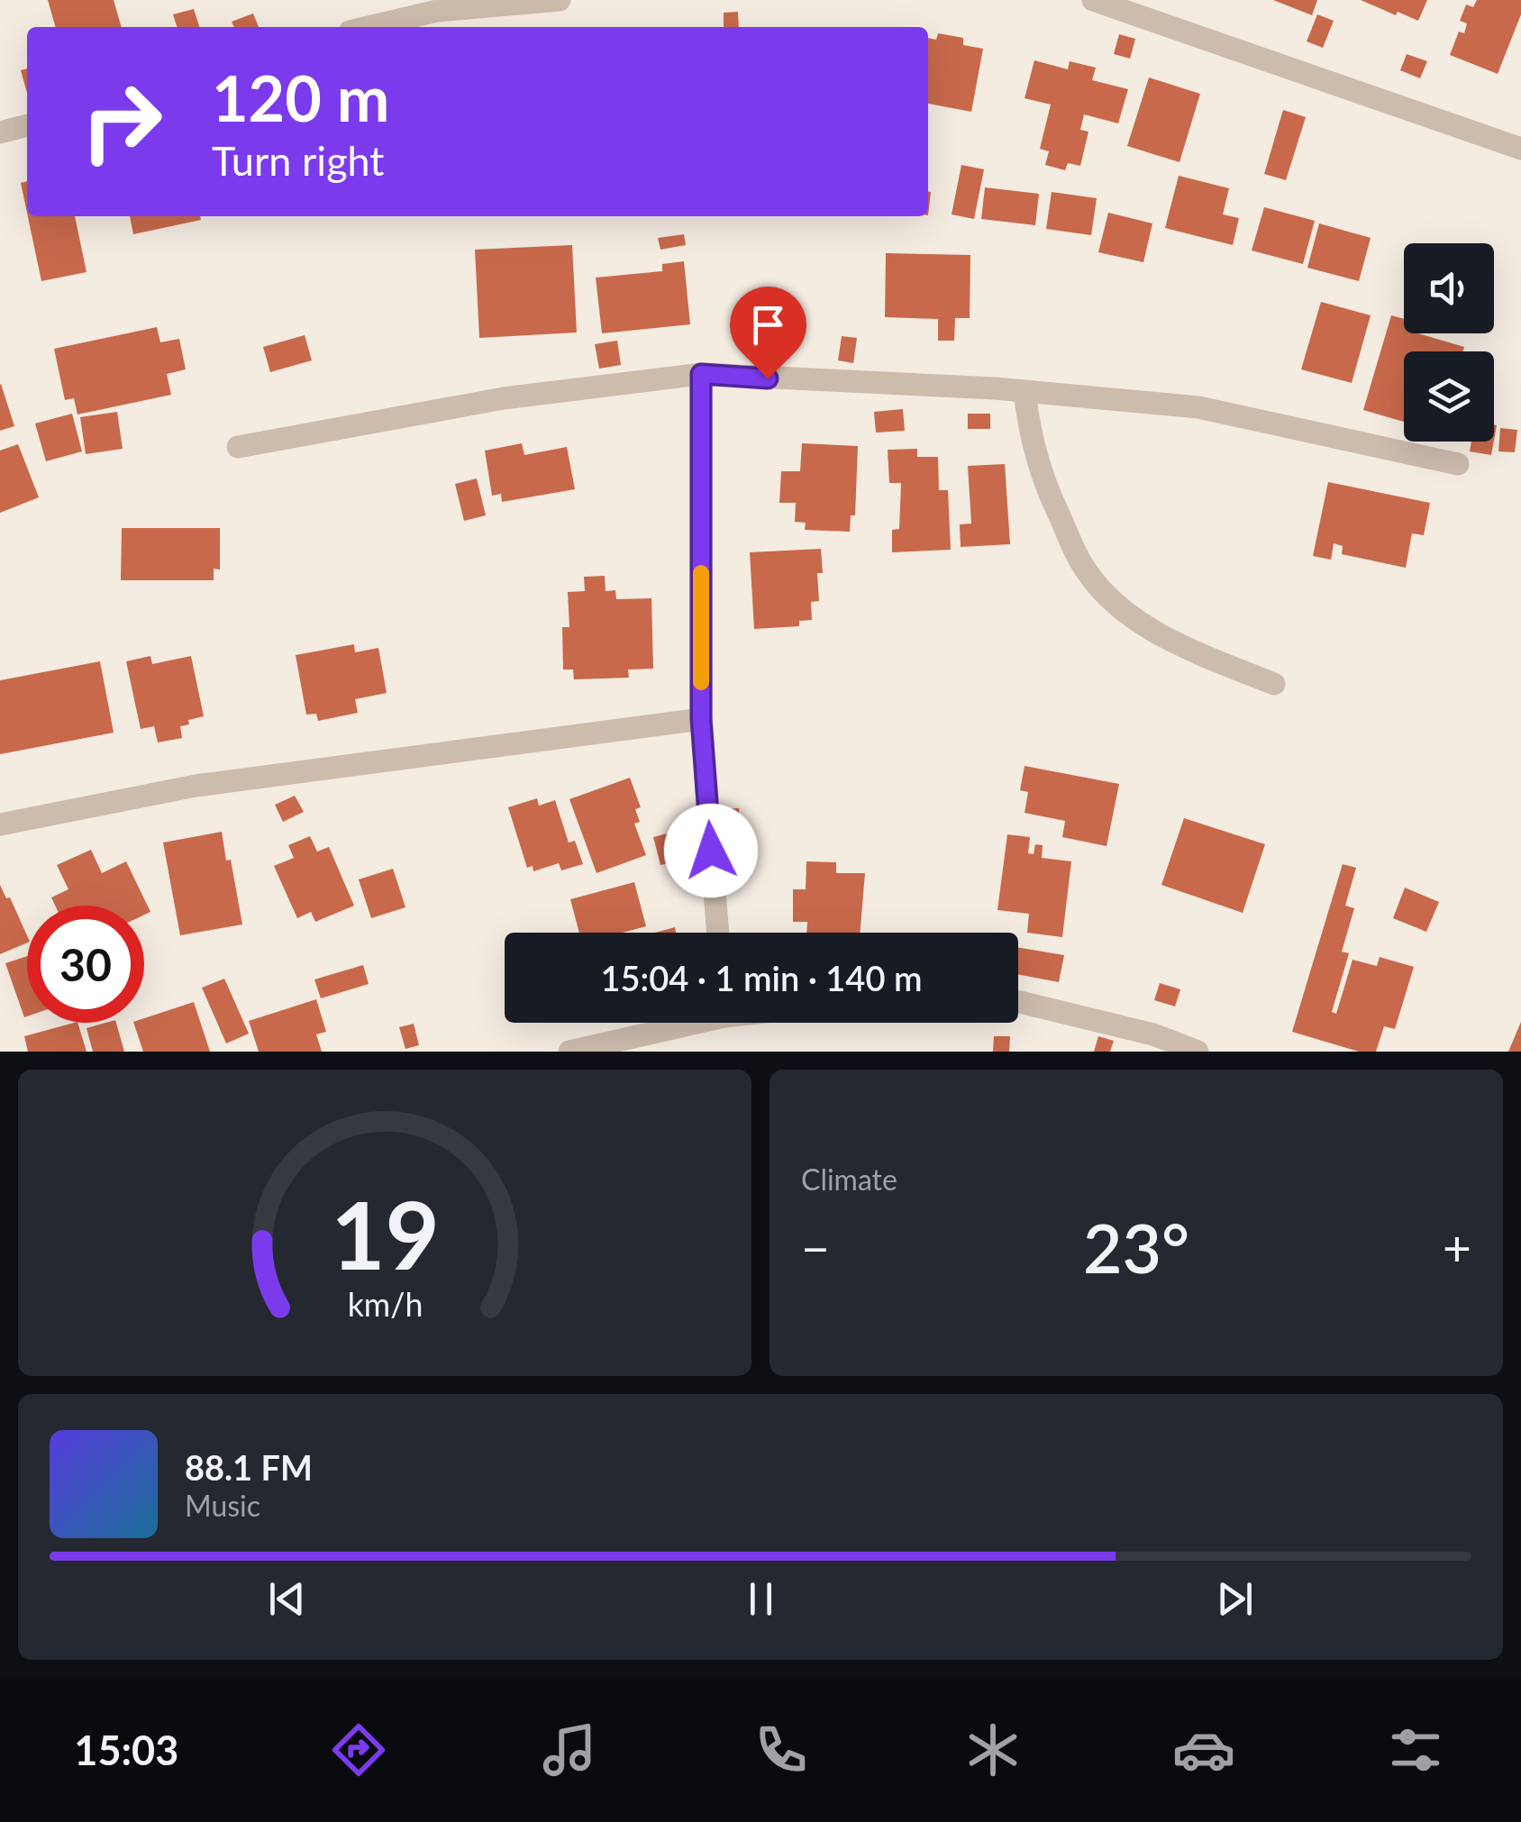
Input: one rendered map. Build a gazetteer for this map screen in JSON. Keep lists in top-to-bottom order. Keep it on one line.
{"page":{"turn":["120 m","Turn right"],"limit":"30","trip":"15:04 · 1 min · 140 m","tile":"Climate","heat":["−","23°","+"],"song":["88.1 FM","Music"],"tabs":"15:03","gauge":["19","km/h"]}}
